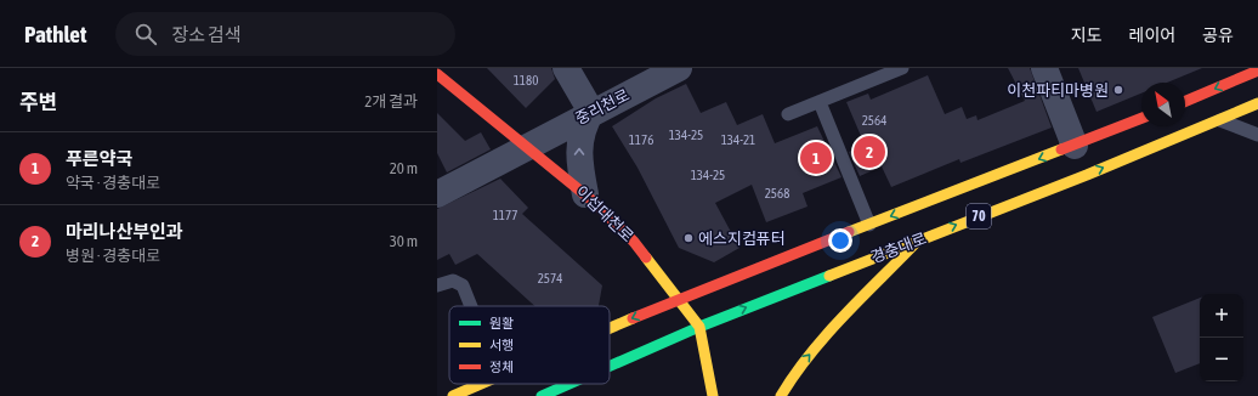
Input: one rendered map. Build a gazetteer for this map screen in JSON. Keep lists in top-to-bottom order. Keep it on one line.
{"streets":{"main road":["이섭대천로","70","경충대로"],"street":["중리천로"]},"crossings":[["중리천로","이섭대천로"],["이섭대천로","경충대로"]],"places":["이천파티마병원","에스지컴퓨터"],"house_numbers":["1180","2564","134-25","1176","134-21","134-25","2568","1177","2574"],"legend":["원활","서행","정체"],"north":"top left","page":{"header":"Pathlet","search":"장소 검색","nav":["지도","레이어","공유"],"heading":["주변","2개 결과"],"list":[{"mark":"1","name":"푸른약국","note":"약국 · 경충대로","value":"20 m"},{"mark":"2","name":"마리나산부인과","note":"병원 · 경충대로","value":"30 m"}],"pins":["2","1"],"map_buttons":["+","−"]}}
